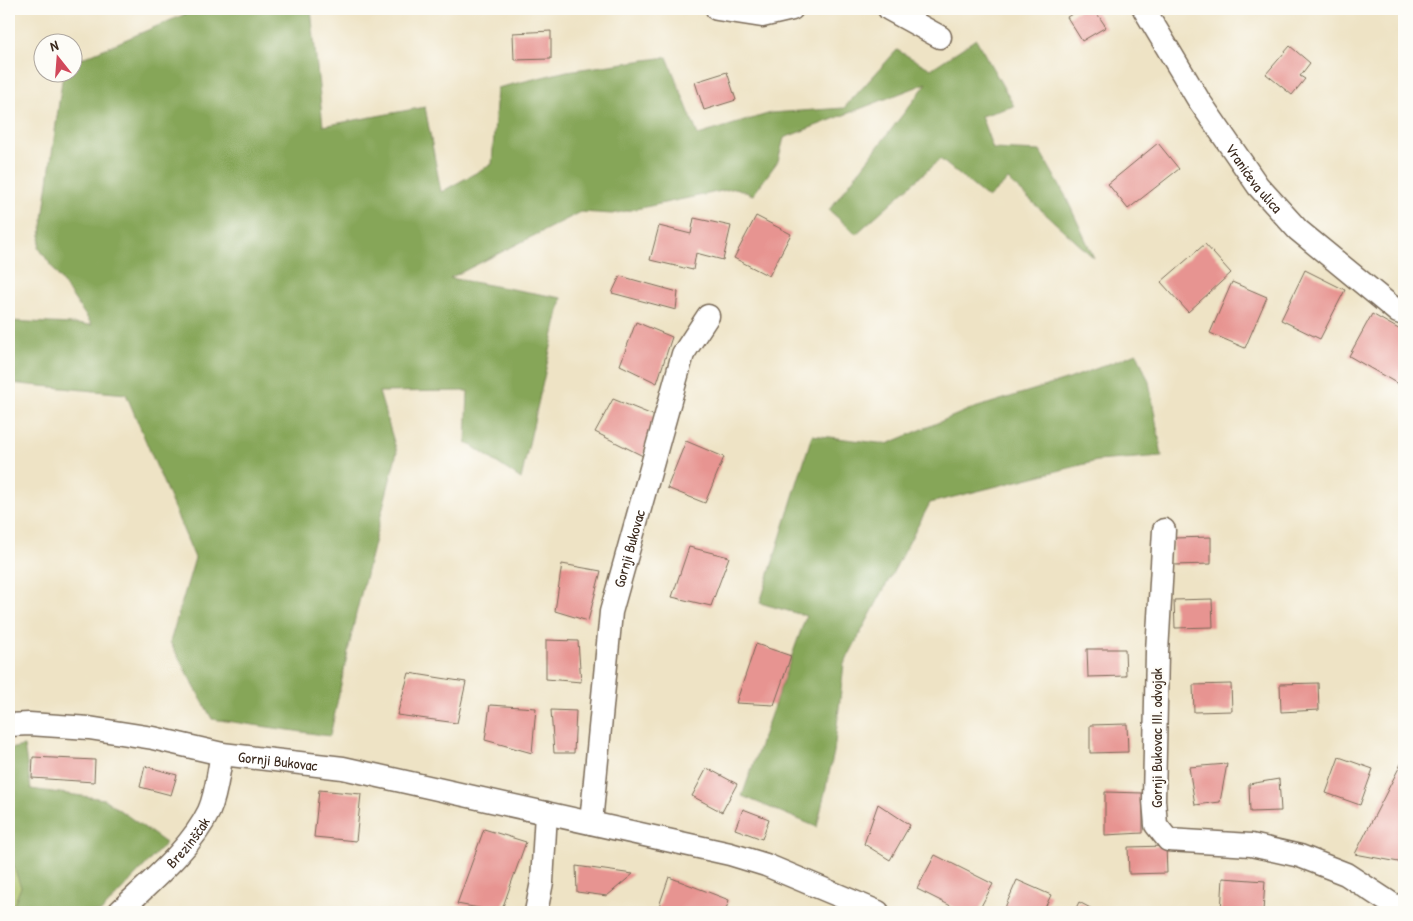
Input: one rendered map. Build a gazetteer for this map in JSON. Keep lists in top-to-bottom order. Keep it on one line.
{"streets":{"street":["Vranićeva ulica","Gornji Bukovac","Gornji Bukovac III. odvojak","Brezinščak"]},"crossings":[["Gornji Bukovac","Brezinščak"]],"north":"top"}
